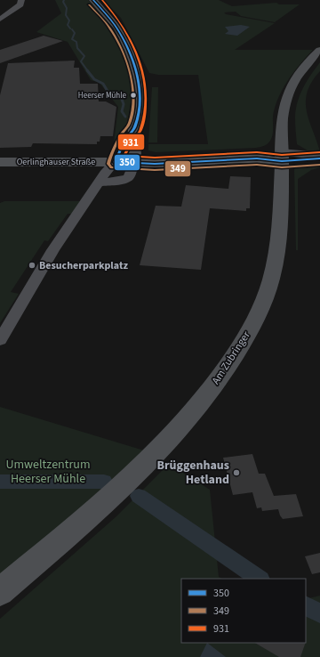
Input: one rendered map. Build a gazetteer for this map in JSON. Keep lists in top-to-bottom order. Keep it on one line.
{"streets":{"main road":["Oerlinghauser Straße","Am Zubringer"]},"crossings":[["Oerlinghauser Straße","Am Zubringer"]],"parks":["Umweltzentrum Heerser Mühle"],"places":["Heerser Mühle","Besucherparkplatz","Brüggenhaus Hetland"],"lines":["transit line 350","transit line 931","transit line 349"],"legend":["350","349","931"]}
